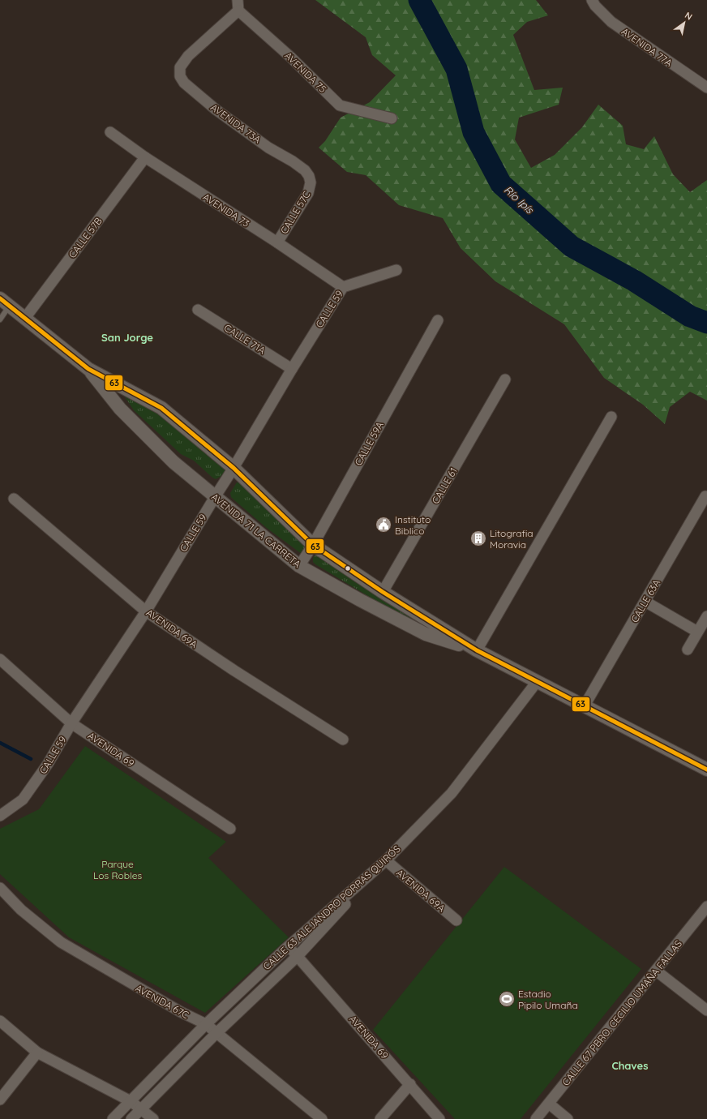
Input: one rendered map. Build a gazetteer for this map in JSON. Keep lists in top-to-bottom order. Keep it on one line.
{"streets":{"street":["AVENIDA 77A","AVENIDA 75","AVENIDA 73A","AVENIDA 73","CALLE 57C","CALLE 57B","CALLE 59","CALLE 71A","CALLE 59A","CALLE 61","AVENIDA 71 LA CARRETA","CALLE 63A","AVENIDA 69A","AVENIDA 69","CALLE 63 ALEJANDRO PORRAS QUIRÓS","AVENIDA 67C","CALLE 67 PBRO. CECILIO UMAÑA FALLAS"]},"crossings":[["AVENIDA 75","AVENIDA 73A"],["AVENIDA 73A","CALLE 57C"],["AVENIDA 73","CALLE 57C"],["AVENIDA 73","CALLE 57B"],["AVENIDA 73","CALLE 59"],["CALLE 57B","AVENIDA 71 LA CARRETA"],["CALLE 59","CALLE 71A"],["CALLE 59","AVENIDA 71 LA CARRETA"],["CALLE 59","AVENIDA 69A"],["CALLE 59","AVENIDA 69"],["CALLE 59A","AVENIDA 71 LA CARRETA"],["CALLE 61","AVENIDA 71 LA CARRETA"],["AVENIDA 71 LA CARRETA","CALLE 63A"],["AVENIDA 71 LA CARRETA","CALLE 63 ALEJANDRO PORRAS QUIRÓS"],["AVENIDA 69A","CALLE 63 ALEJANDRO PORRAS QUIRÓS"],["AVENIDA 69","CALLE 63 ALEJANDRO PORRAS QUIRÓS"],["CALLE 63 ALEJANDRO PORRAS QUIRÓS","AVENIDA 67C"]],"districts":["San Jorge","Chaves"],"water":["Río Ipís"],"parks":["Parque Los Robles"],"places":{"public building":["Instituto Biblico"],"building":["Litografia Moravia"],"sports":["Estadio Pipilo Umaña"]},"lines":["transit line 63"],"north":"top right"}
